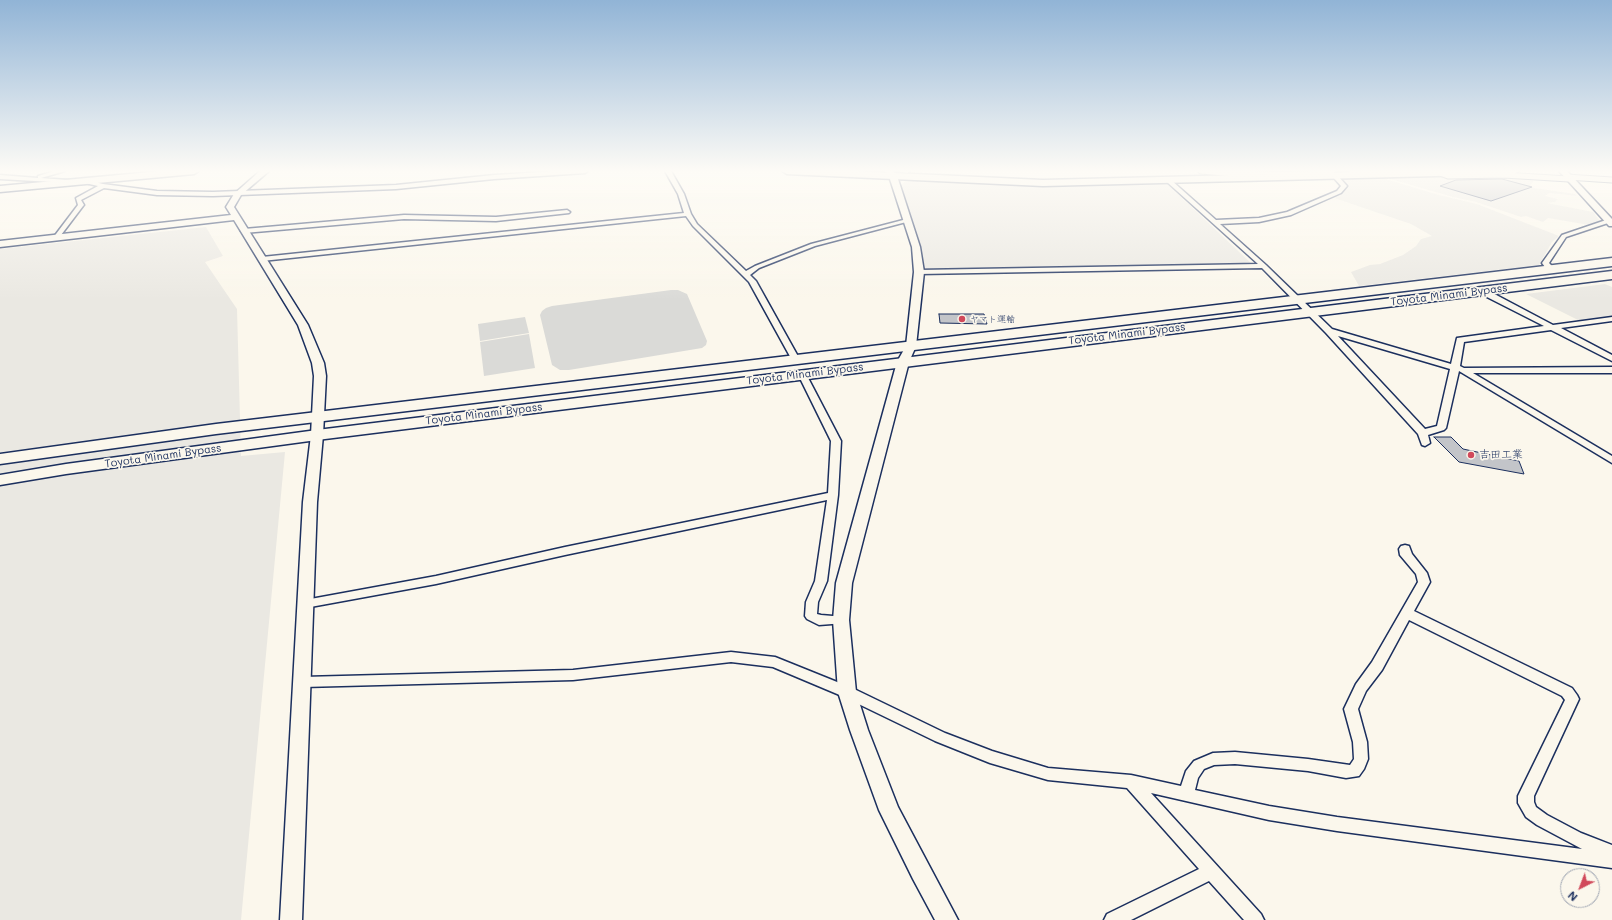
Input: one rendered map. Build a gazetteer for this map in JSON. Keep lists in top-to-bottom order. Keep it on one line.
{"streets":{"highway":["Toyota Minami Bypass"]},"places":["ヤマト運輸","吉田工業"],"north":"bottom left"}
